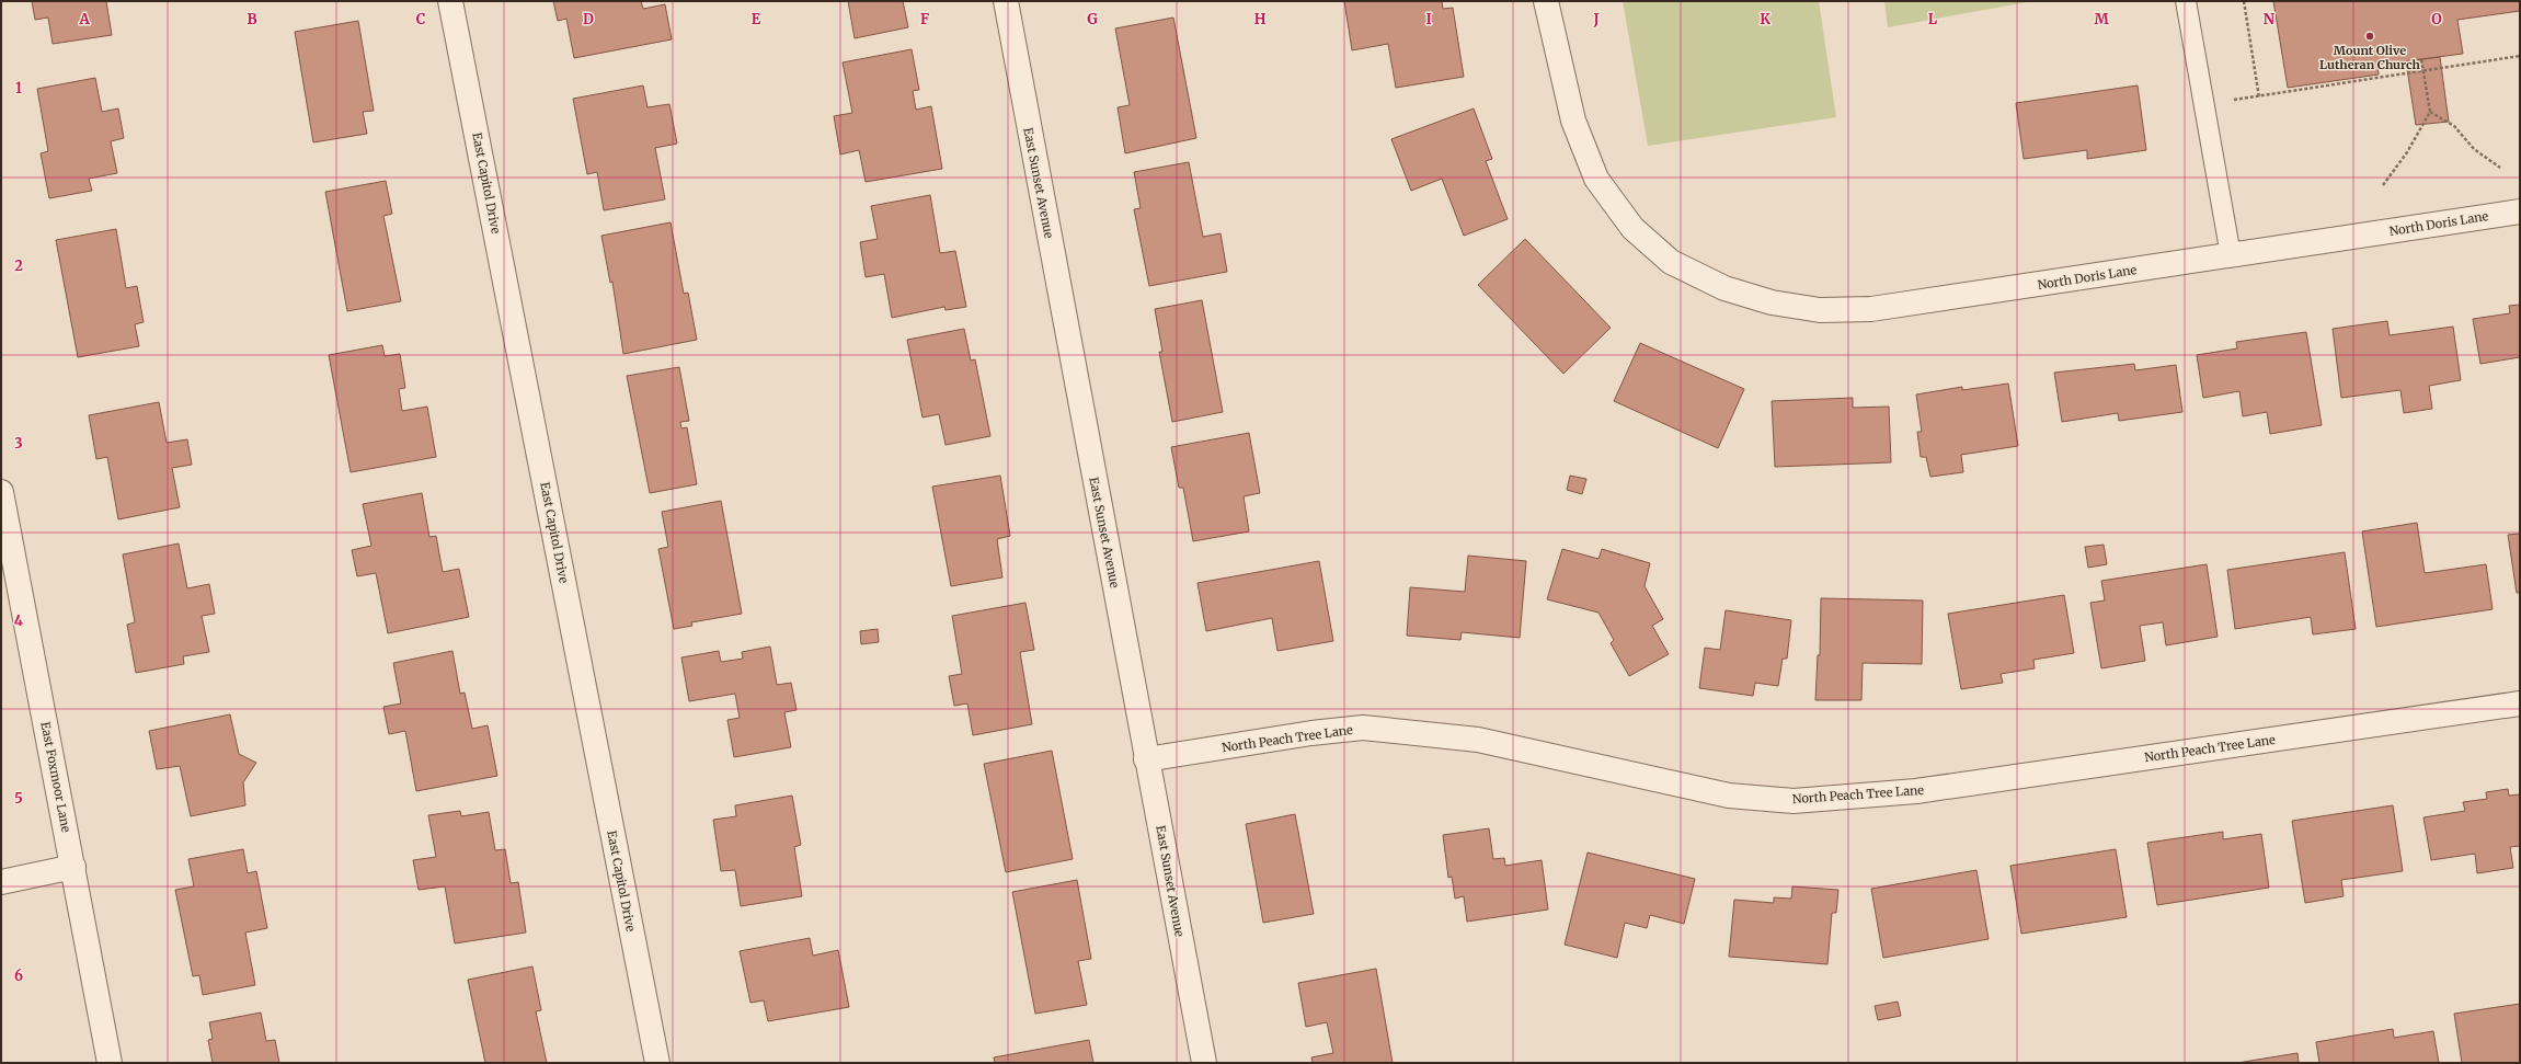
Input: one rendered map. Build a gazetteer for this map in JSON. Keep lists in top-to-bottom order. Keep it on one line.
{"streets":{"street":["East Capitol Drive","East Sunset Avenue","North Doris Lane","North Peach Tree Lane","East Foxmoor Lane"]},"crossings":[["East Sunset Avenue","North Peach Tree Lane"]],"places":["Mount Olive Lutheran Church"],"grid":{"columns":["A","B","C","D","E","F","G","H","I","J","K","L","M","N","O"],"rows":["1","2","3","4","5","6"]}}
